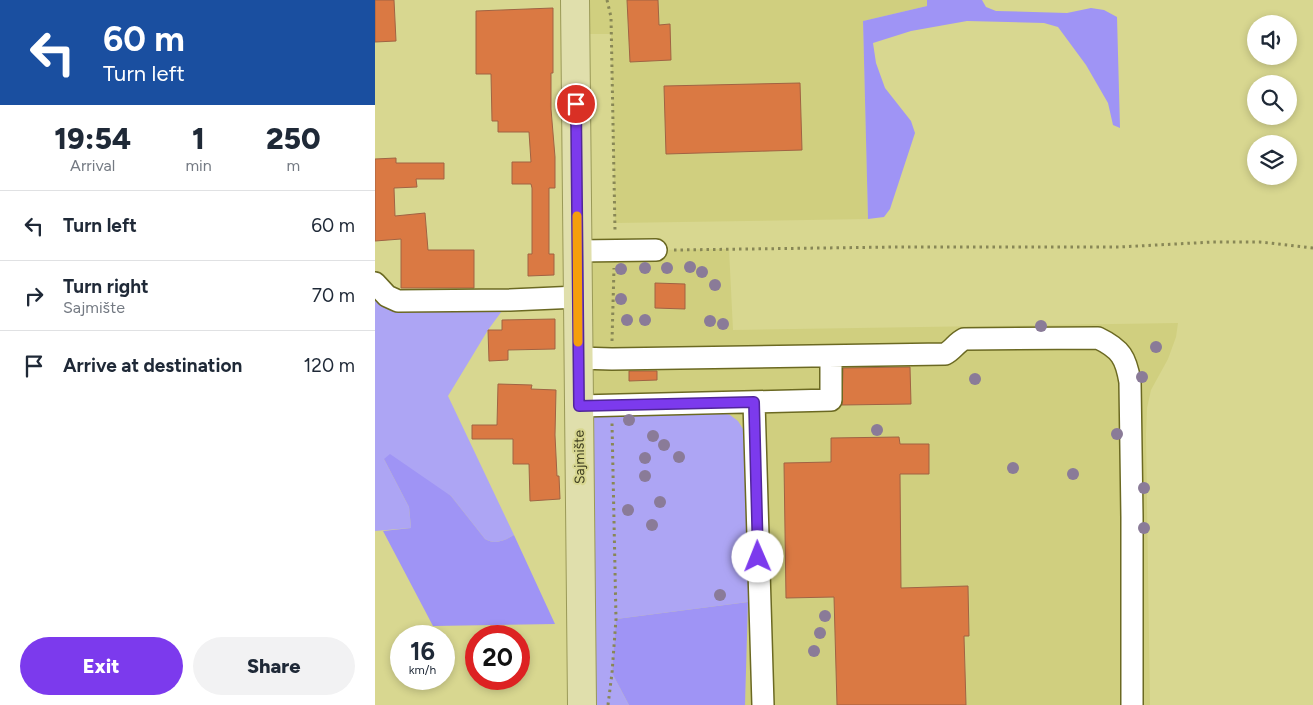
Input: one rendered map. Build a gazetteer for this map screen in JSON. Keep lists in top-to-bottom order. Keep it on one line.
{"streets":{"main road":["Sajmište"]},"page":{"turn":["60 m","Turn left"],"eta":["19:54","Arrival","1","min","250","m"],"list":[{"name":"Turn left","value":"60 m"},{"name":"Turn right","note":"Sajmište","value":"70 m"},{"name":"Arrive at destination","value":"120 m"}],"speed":"16 km/h","limit":"20","buttons":["Exit","Share"]}}
